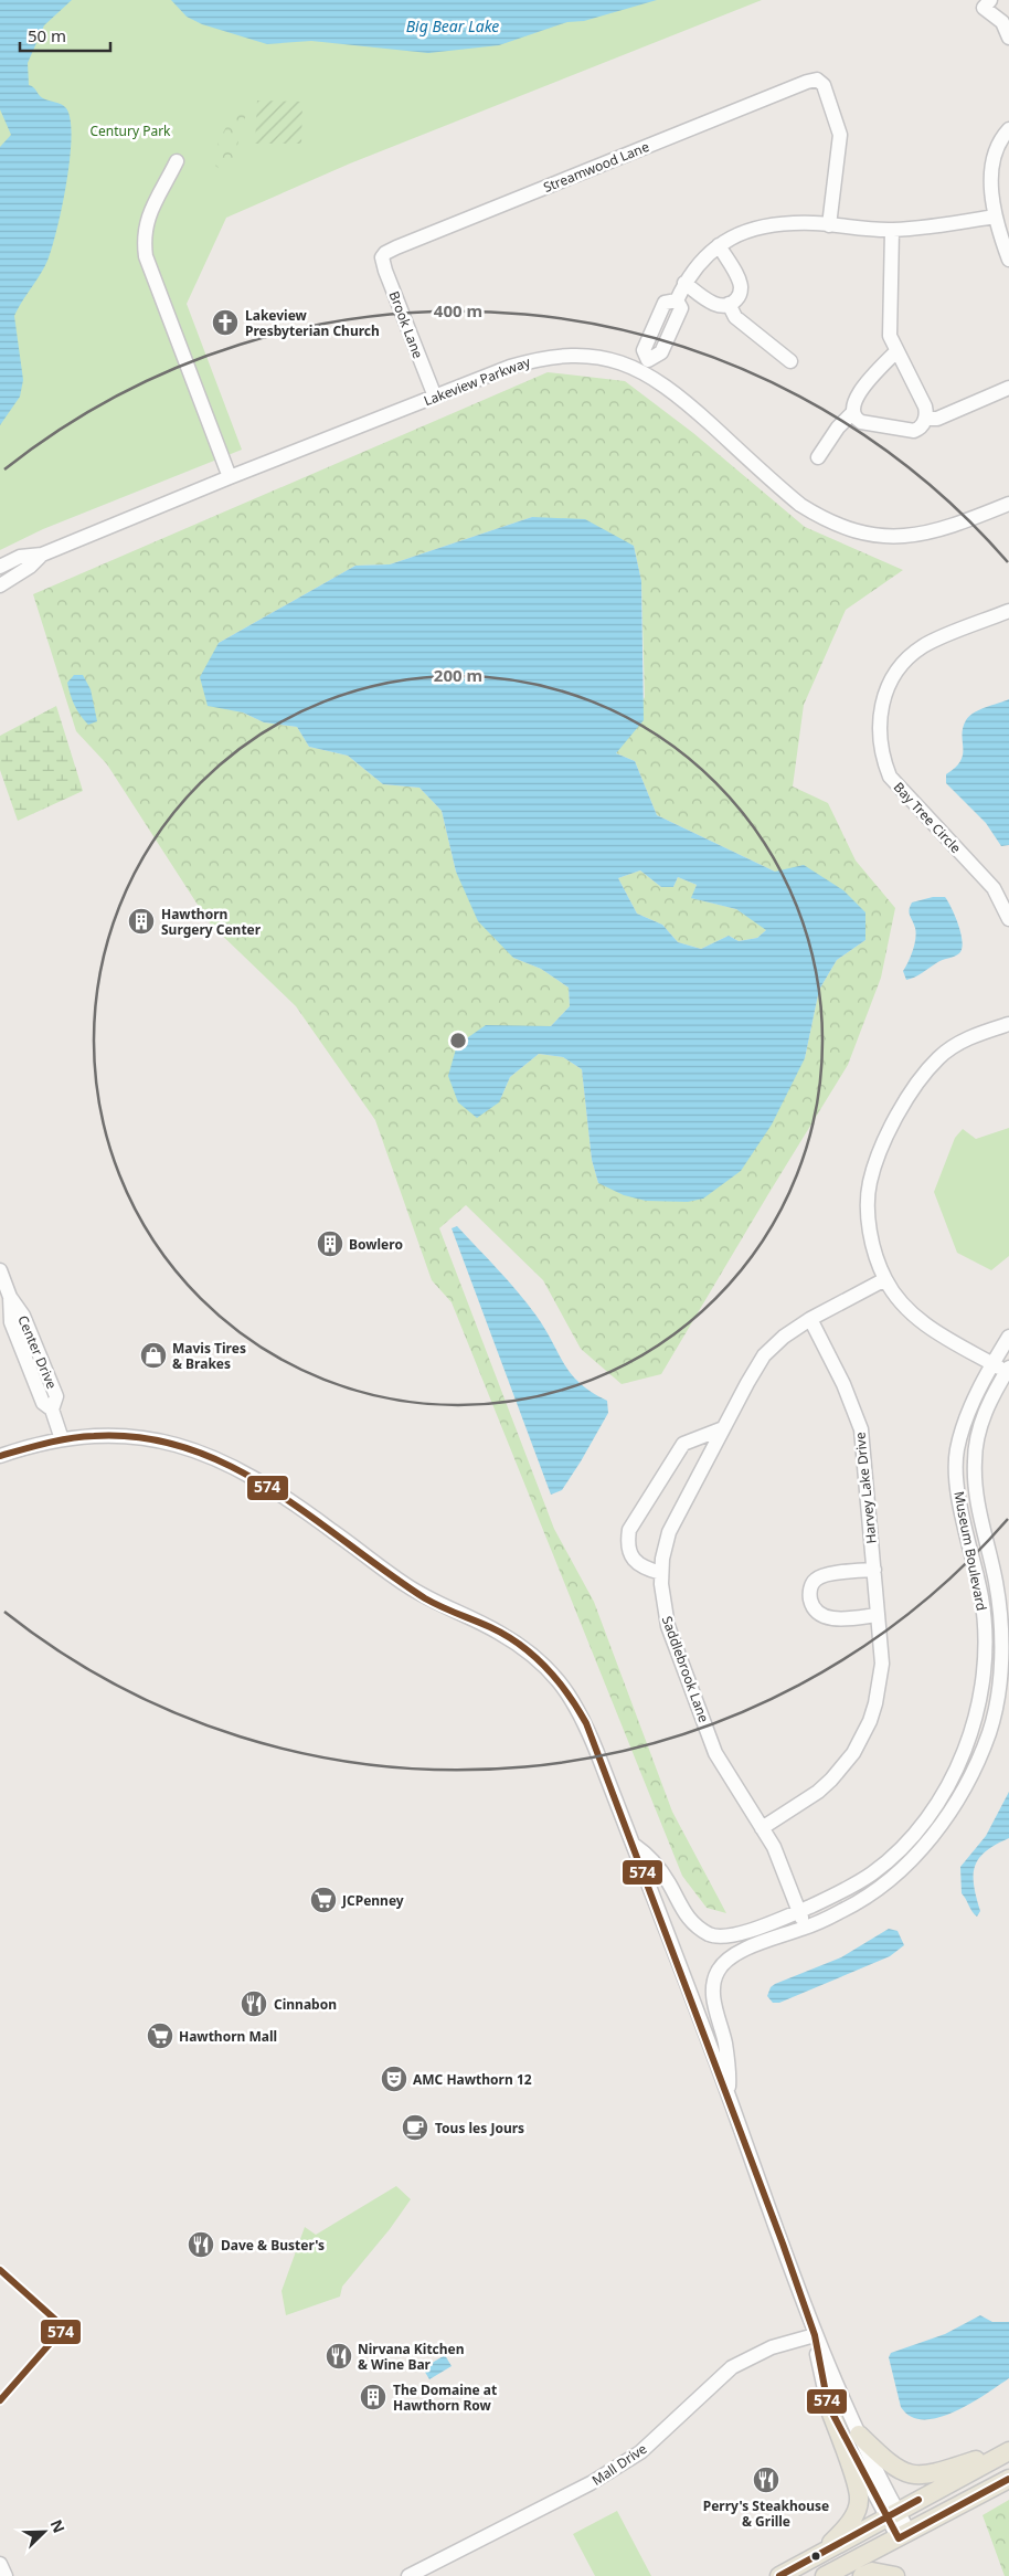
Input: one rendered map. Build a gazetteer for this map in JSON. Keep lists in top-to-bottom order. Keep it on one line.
{"streets":{"street":["Streamwood Lane","Brook Lane","Lakeview Parkway","Bay Tree Circle","Center Drive","Harvey Lake Drive","Museum Boulevard","Saddlebrook Lane","Mall Drive"]},"crossings":[["Streamwood Lane","Brook Lane"],["Brook Lane","Lakeview Parkway"],["Harvey Lake Drive","Saddlebrook Lane"],["Museum Boulevard","Saddlebrook Lane"]],"water":["Big Bear Lake"],"parks":["Century Park"],"places":{"church":["Lakeview Presbyterian Church"],"building":["Hawthorn Surgery Center","Bowlero","The Domaine at Hawthorn Row"],"shop":["Mavis Tires & Brakes"],"supermarket":["JCPenney","Hawthorn Mall"],"restaurant":["Cinnabon","Dave & Buster's","Nirvana Kitchen & Wine Bar","Perry's Steakhouse & Grille"],"theatre":["AMC Hawthorn 12"],"cafe":["Tous les Jours"]},"lines":["transit line 574"],"scale_bar":"50 m","north":"top right","rings":["400 m","200 m"]}
